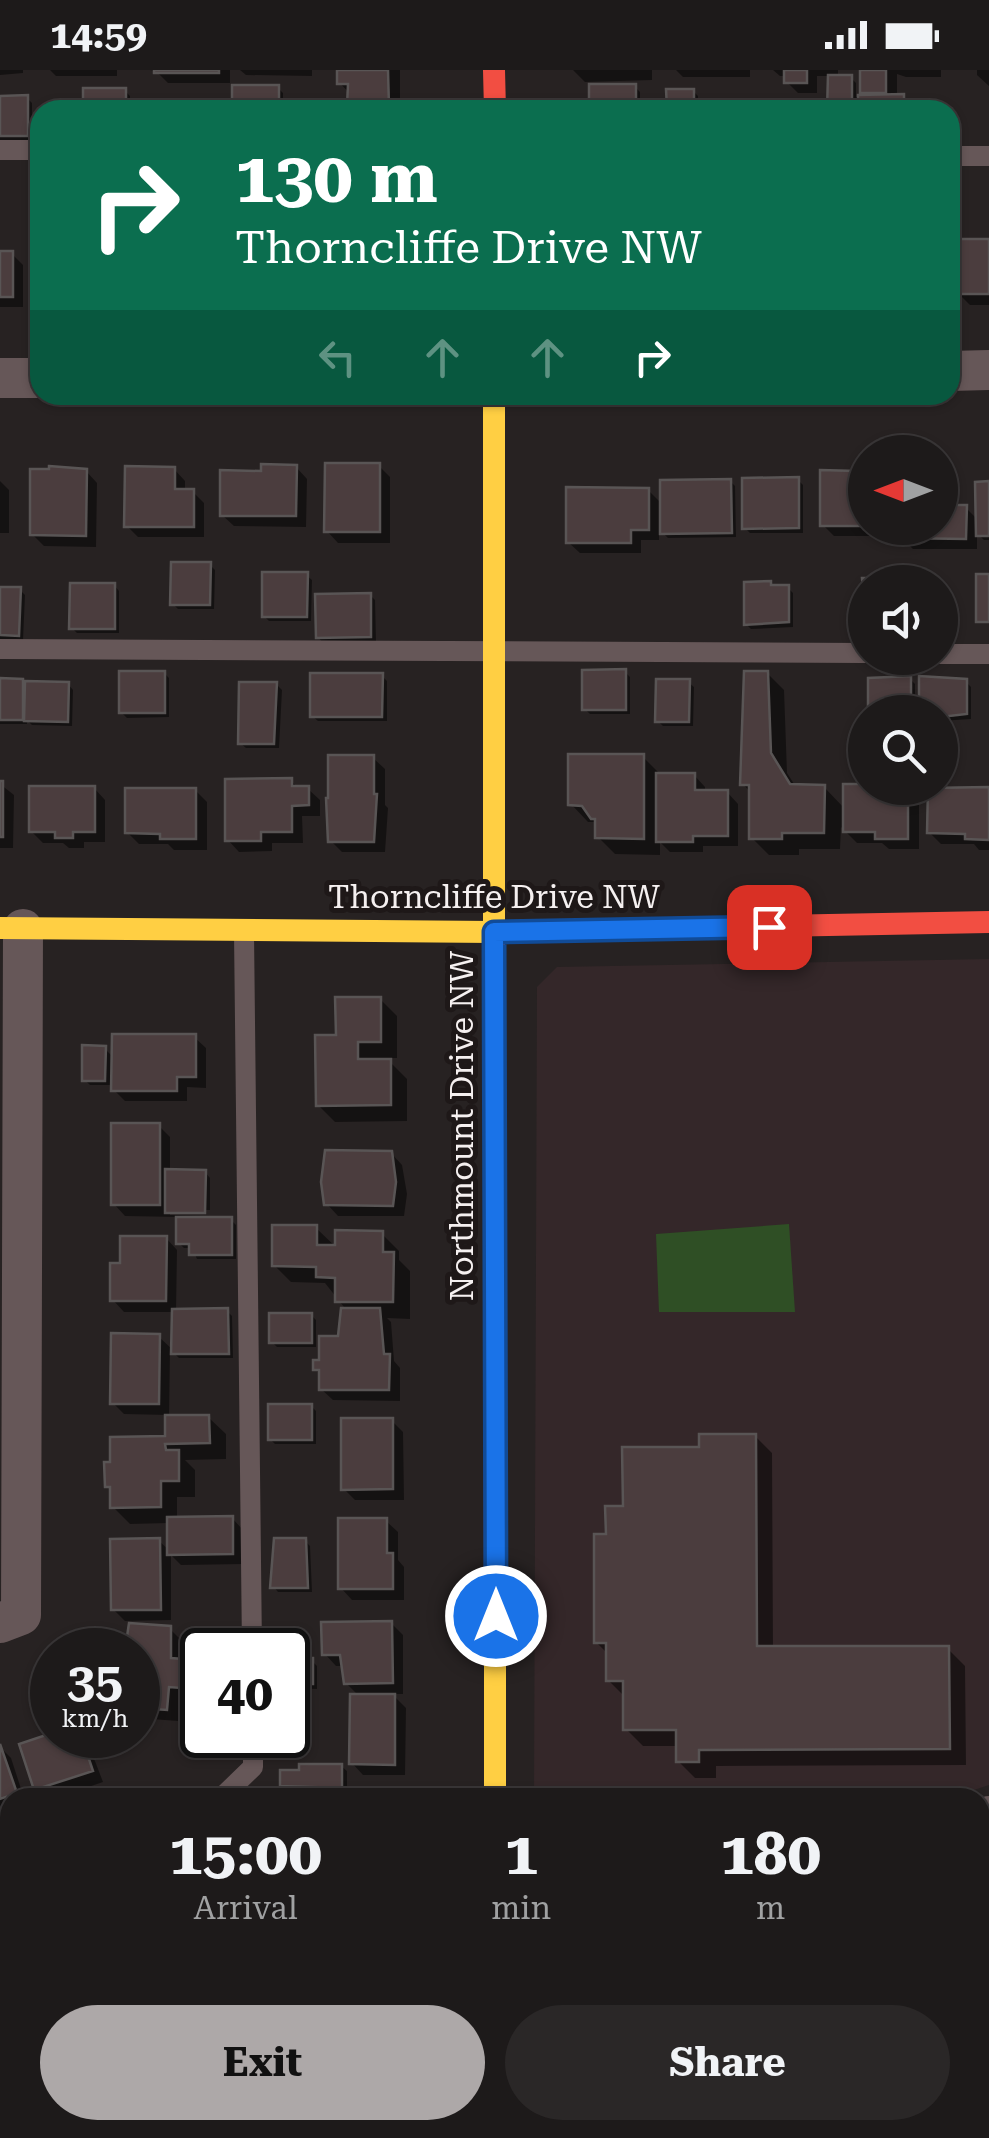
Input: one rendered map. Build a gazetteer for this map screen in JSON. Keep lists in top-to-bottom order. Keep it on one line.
{"streets":{"street":["Thorncliffe Drive NW","Northmount Drive NW"]},"crossings":[["Thorncliffe Drive NW","Northmount Drive NW"]],"north":"left","page":{"status":"14:59","turn":["130 m","Thorncliffe Drive NW"],"speed":"35 km/h","limit":"40","eta":["15:00","Arrival","1","min","180","m"],"buttons":["Exit","Share"]}}
